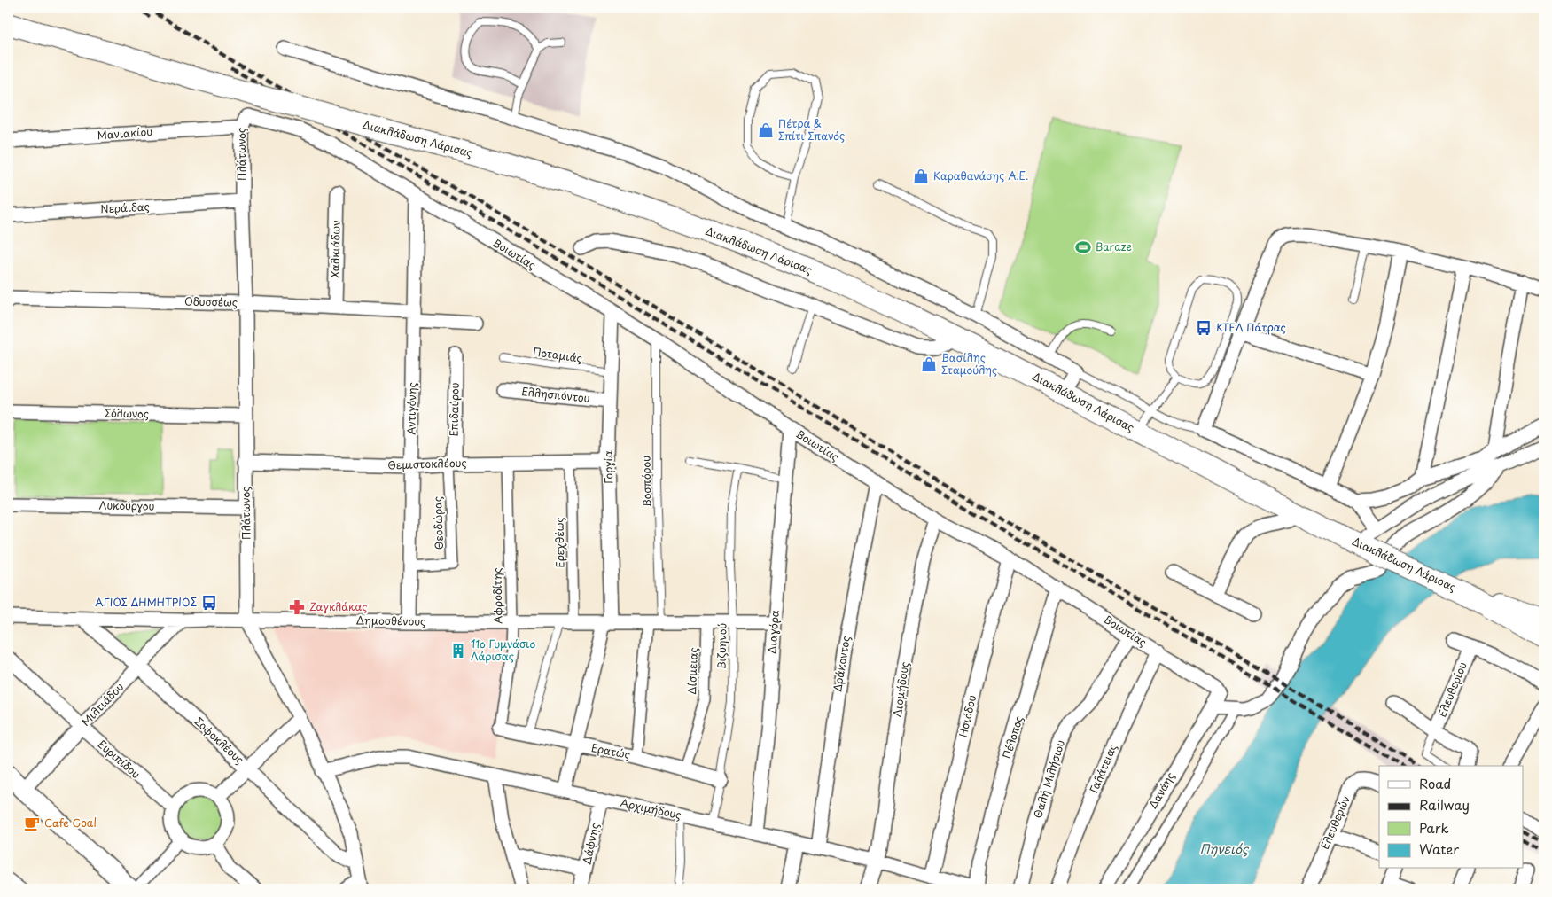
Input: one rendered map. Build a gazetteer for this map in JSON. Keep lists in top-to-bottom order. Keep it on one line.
{"streets":{"main road":["Διακλάδωση Λάρισας"],"street":["Μανιακίου","Πλάτωνος","Νεράιδας","Χαλκιάδων","Βοιωτίας","Οδυσσέως","Ελλησπόντου","Αντιγόνης","Επιδαύρου","Σόλωνος","Θεμιστοκλέους","Γοργία","Λυκούργου","Θεοδώρας","Ερεχθέως","Αφροδίτης","Δημοσθένους","Διαγόρα","Δράκοντος","Δίσμειας","Διομήδους","Ελευθερίου","Μιλτιάδου","Ησιόδου","Πέλοπος","Σοφοκλέους","Ερατώς","Ευριπίδου","Γαλάτειας","Θαλή Μιλήσιου","Δανάης","Αρχιμήδους","Ελευθερών","Δάφνης"],"lane":["Ποταμιάς","Βοσπόρου","Βιζυηνού"]},"crossings":[["Μανιακίου","Πλάτωνος"],["Μανιακίου","Βοιωτίας"],["Μανιακίου","Αντιγόνης"],["Πλάτωνος","Νεράιδας"],["Πλάτωνος","Οδυσσέως"],["Πλάτωνος","Σόλωνος"],["Πλάτωνος","Θεμιστοκλέους"],["Πλάτωνος","Λυκούργου"],["Πλάτωνος","Δημοσθένους"],["Πλάτωνος","Σοφοκλέους"],["Πλάτωνος","Αρχιμήδους"],["Χαλκιάδων","Οδυσσέως"],["Βοιωτίας","Αντιγόνης"],["Βοιωτίας","Γοργία"],["Βοιωτίας","Βοσπόρου"],["Βοιωτίας","Διαγόρα"],["Βοιωτίας","Δράκοντος"],["Βοιωτίας","Διομήδους"],["Βοιωτίας","Ησιόδου"],["Βοιωτίας","Πέλοπος"],["Βοιωτίας","Γαλάτειας"],["Βοιωτίας","Θαλή Μιλήσιου"],["Βοιωτίας","Δανάης"],["Οδυσσέως","Αντιγόνης"],["Ποταμιάς","Γοργία"],["Ελλησπόντου","Γοργία"],["Αντιγόνης","Θεμιστοκλέους"],["Αντιγόνης","Θεοδώρας"],["Αντιγόνης","Δημοσθένους"],["Επιδαύρου","Θεμιστοκλέους"],["Επιδαύρου","Θεοδώρας"],["Θεμιστοκλέους","Γοργία"],["Θεμιστοκλέους","Θεοδώρας"],["Θεμιστοκλέους","Ερεχθέως"],["Θεμιστοκλέους","Αφροδίτης"],["Γοργία","Δημοσθένους"],["Γοργία","Ερατώς"],["Γοργία","Αρχιμήδους"],["Βοσπόρου","Δημοσθένους"],["Ερεχθέως","Δημοσθένους"],["Αφροδίτης","Δημοσθένους"],["Αφροδίτης","Ερατώς"],["Δημοσθένους","Διαγόρα"],["Δημοσθένους","Βιζυηνού"],["Δημοσθένους","Δίσμειας"],["Δημοσθένους","Μιλτιάδου"],["Δημοσθένους","Σοφοκλέους"],["Διαγόρα","Αρχιμήδους"],["Βιζυηνού","Ερατώς"],["Βιζυηνού","Αρχιμήδους"],["Δράκοντος","Αρχιμήδους"],["Δίσμειας","Ερατώς"],["Διομήδους","Αρχιμήδους"],["Μιλτιάδου","Σοφοκλέους"],["Μιλτιάδου","Ευριπίδου"],["Ησιόδου","Αρχιμήδους"],["Πέλοπος","Αρχιμήδους"],["Αρχιμήδους","Δάφνης"]],"water":["Πηνειός"],"places":{"shop":["Πέτρα & Σπίτι Σπανός","Καραθανάσης Α.Ε.","Βασίλης Σταμούλης"],"sports":["Baraze"],"bus stop":["ΚΤΕΛ Πάτρας","ΑΓΙΟΣ ΔΗΜΗΤΡΙΟΣ"],"pharmacy":["Ζαγκλάκας"],"building":["11ο Γυμνάσιο Λάρισας"],"cafe":["Cafe Goal"]},"legend":["Road","Railway","Park","Water"]}
